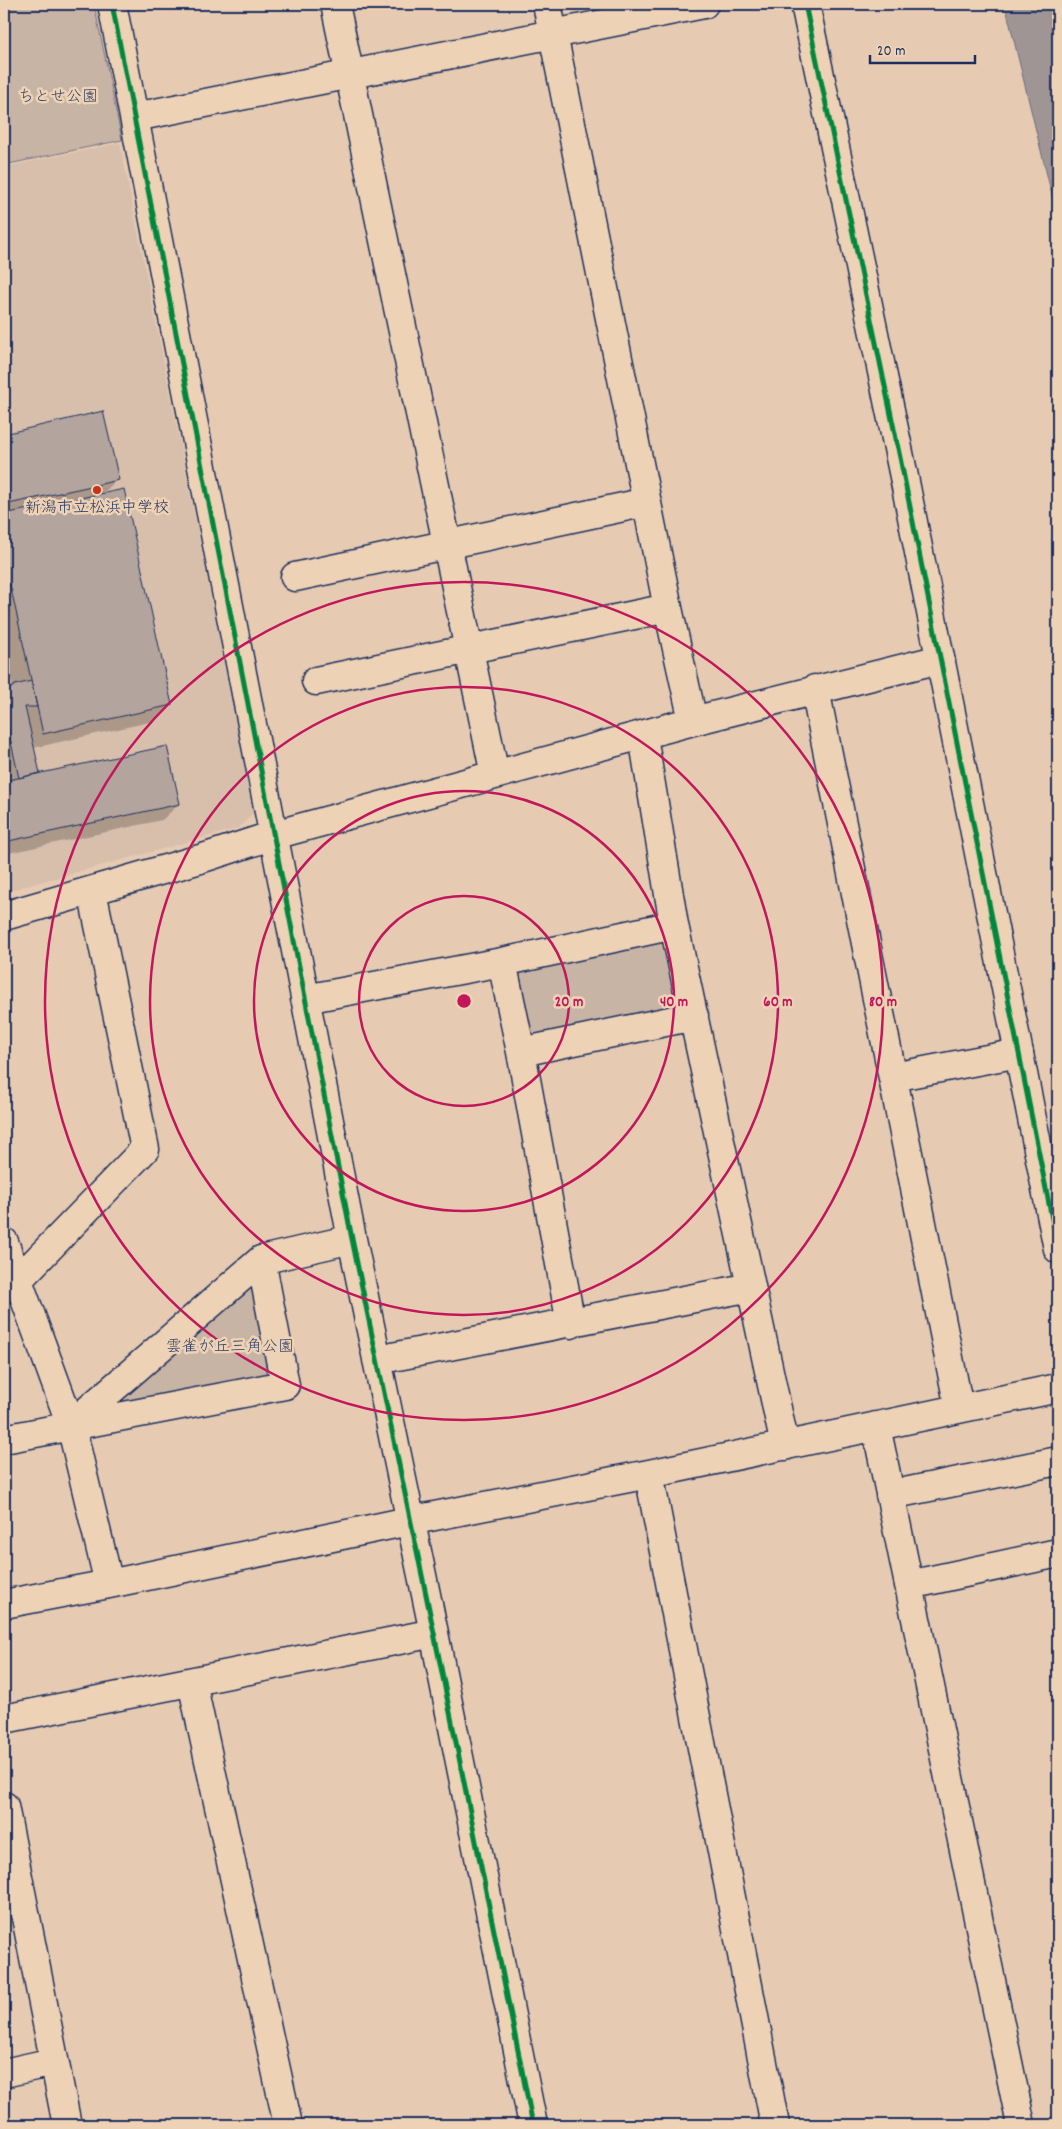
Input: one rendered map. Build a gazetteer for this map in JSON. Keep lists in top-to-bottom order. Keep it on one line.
{"parks":["ちとせ公園","雲雀が丘三角公園"],"places":["新潟市立松浜中学校"],"scale_bar":"20 m","rings":["20 m","40 m","60 m","80 m"]}
